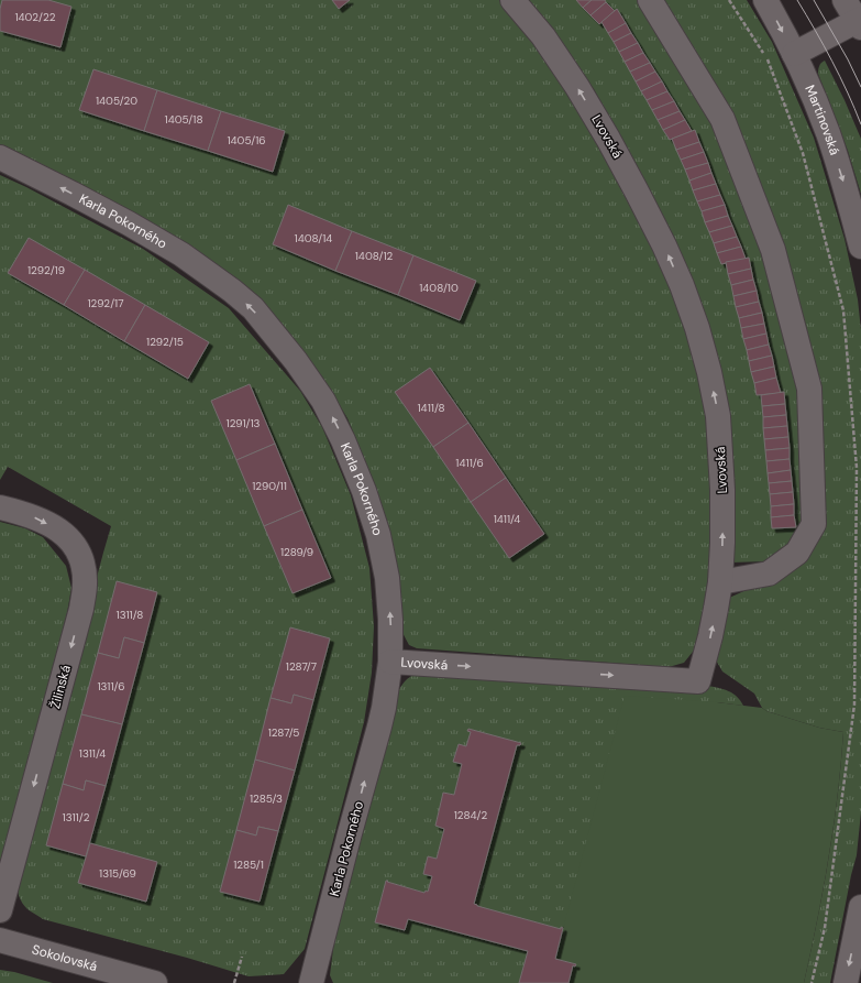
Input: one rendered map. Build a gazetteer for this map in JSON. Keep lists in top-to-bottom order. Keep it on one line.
{"streets":{"street":["Martinovská","Lvovská","Karla Pokorného","Žilinská","Sokolovská"]},"crossings":[["Lvovská","Karla Pokorného"]],"one_way":["Martinovská","Karla Pokorného","Žilinská"],"house_numbers":["1402/22","1405/20","1405/18","1405/16","1408/14","1408/12","1292/19","1408/10","1292/17","1292/15","1411/8","1291/13","1411/6","1290/11","1411/4","1289/9","1311/8","1287/7","1311/6","1287/5","1311/4","1285/3","1284/2","1311/2","1285/1","1315/69"]}
